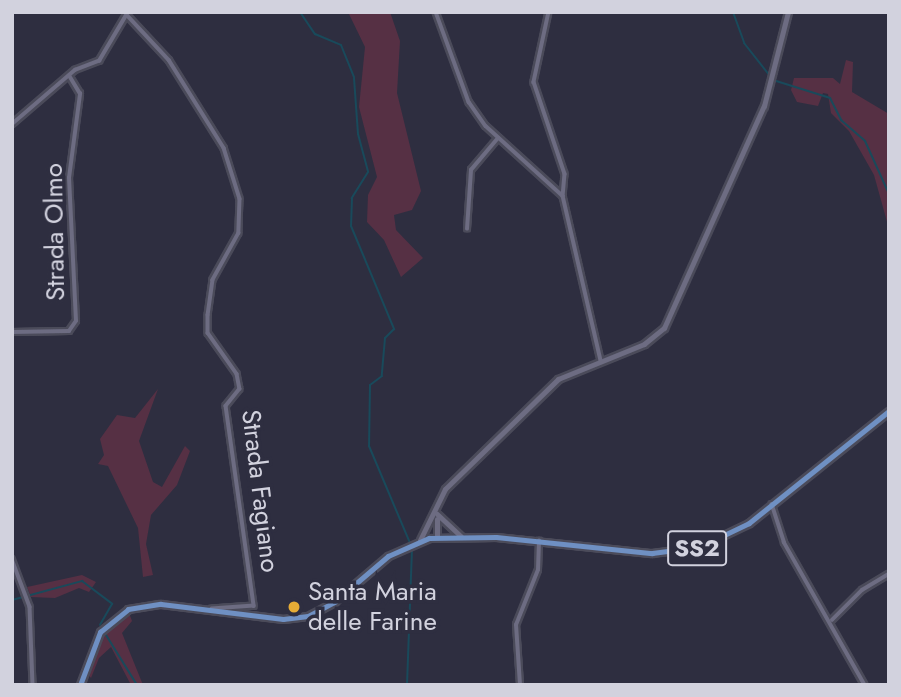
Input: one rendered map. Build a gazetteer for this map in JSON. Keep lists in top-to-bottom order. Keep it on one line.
{"streets":{"main road":["SS2"],"street":["Strada Olmo","Strada Fagiano"]},"crossings":[["Strada Fagiano","SS2"]],"places":["Santa Maria delle Farine"]}
